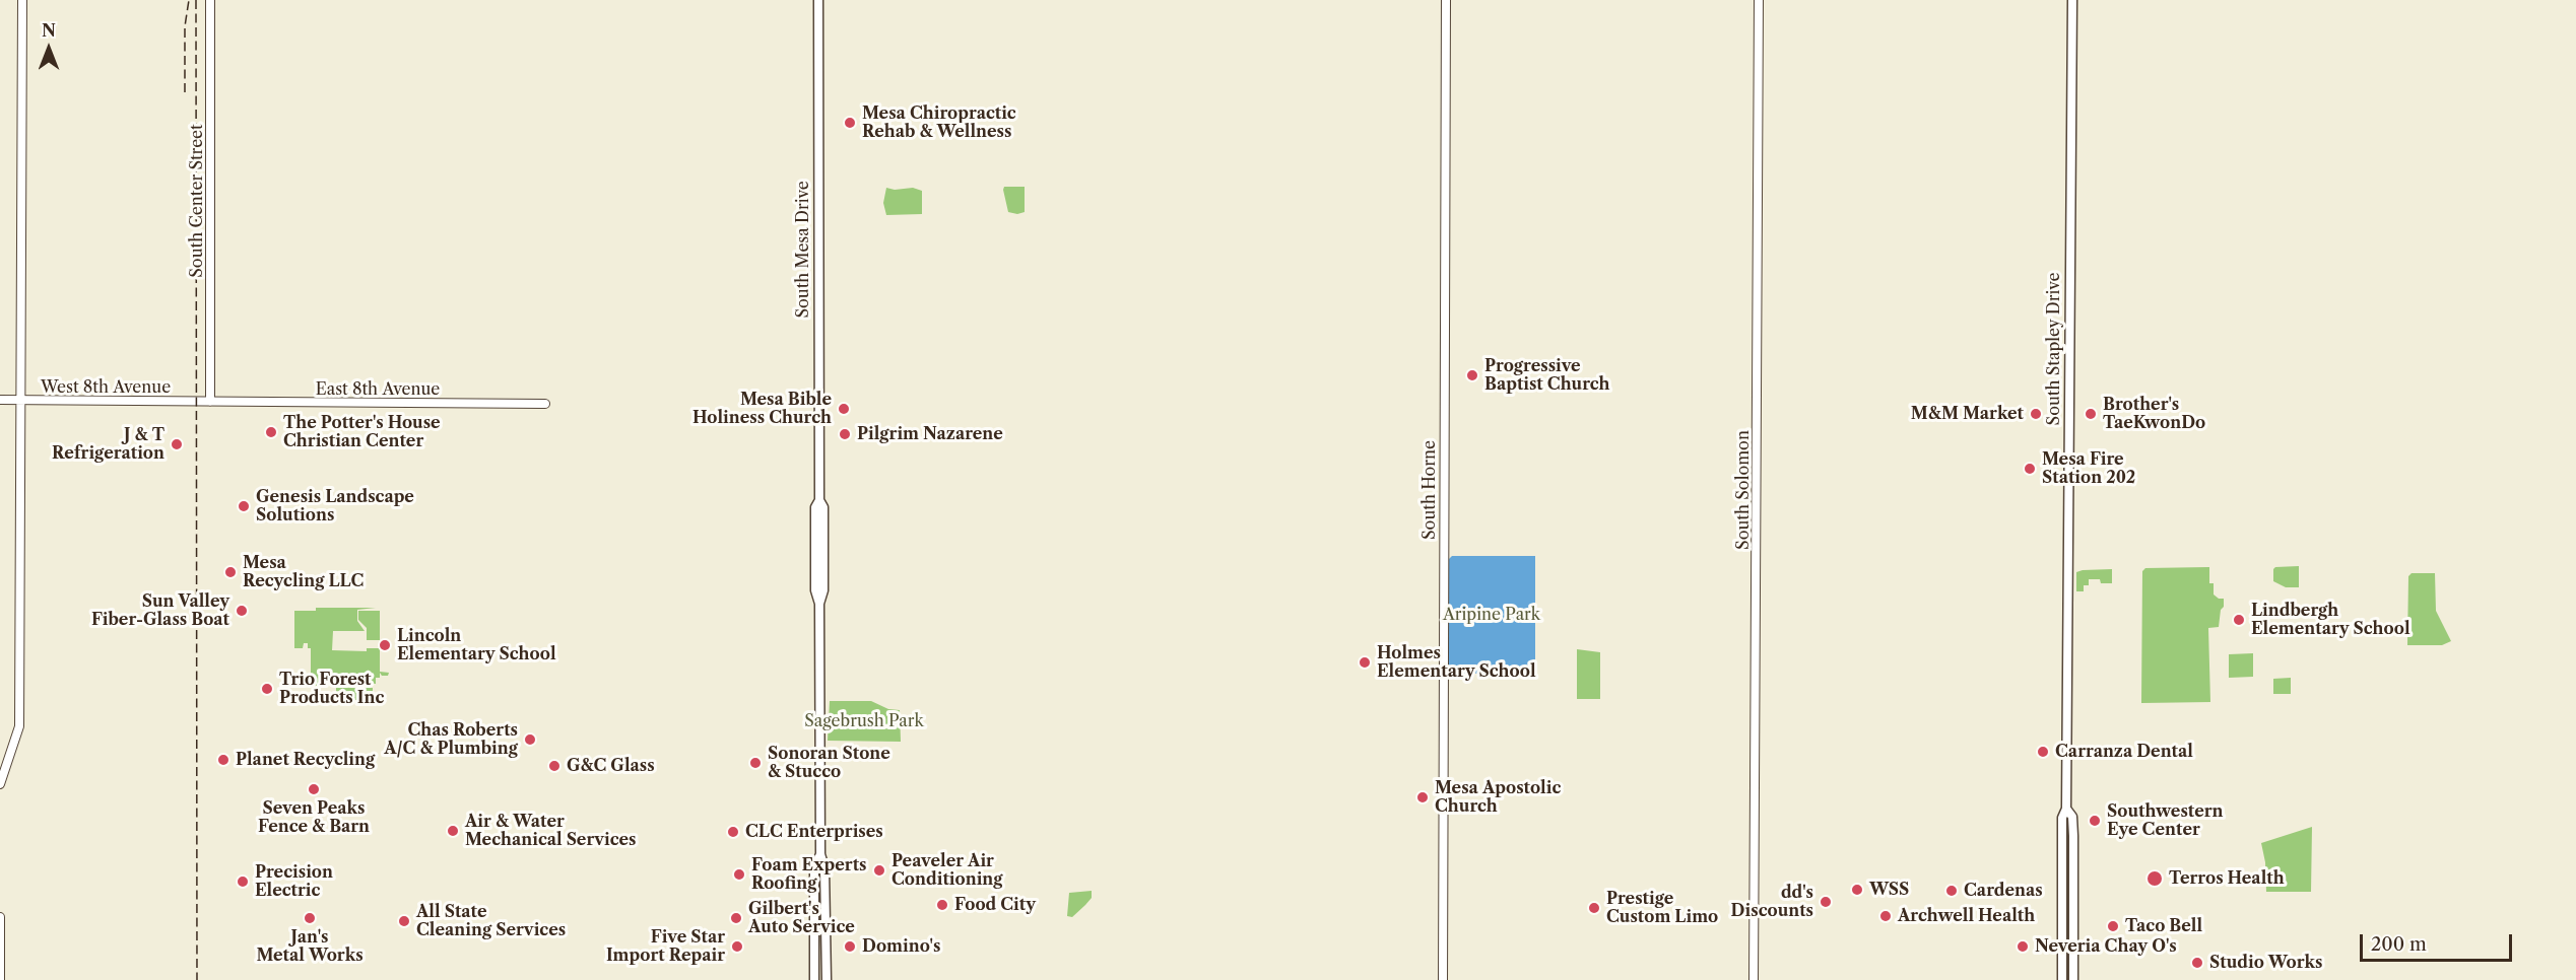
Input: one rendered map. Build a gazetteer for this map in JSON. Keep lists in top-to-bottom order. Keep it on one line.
{"streets":{"main road":["South Mesa Drive","South Stapley Drive"],"street":["South Center Street","West 8th Avenue","East 8th Avenue","South Horne","South Solomon"]},"crossings":[["South Center Street","West 8th Avenue"],["South Center Street","East 8th Avenue"],["West 8th Avenue","East 8th Avenue"]],"parks":["Aripine Park","Sagebrush Park"],"places":["Mesa Chiropractic Rehab & Wellness","Progressive Baptist Church","Mesa Bible Holiness Church","M&M Market","Brother's TaeKwonDo","The Potter's House Christian Center","Pilgrim Nazarene","J & T Refrigeration","Mesa Fire Station 202","Genesis Landscape Solutions","Mesa Recycling LLC","Sun Valley Fiber-Glass Boat","Lindbergh Elementary School","Lincoln Elementary School","Holmes Elementary School","Trio Forest Products Inc","Chas Roberts A/C & Plumbing","Carranza Dental","Planet Recycling","Sonoran Stone & Stucco","G&C Glass","Seven Peaks Fence & Barn","Mesa Apostolic Church","Southwestern Eye Center","Air & Water Mechanical Services","CLC Enterprises","Peaveler Air Conditioning","Foam Experts Roofing","Terros Health","Precision Electric","WSS","Cardenas","dd's Discounts","Food City","Prestige Custom Limo","Archwell Health","Jan's Metal Works","Gilbert's Auto Service","All State Cleaning Services","Taco Bell","Five Star Import Repair","Domino's","Neveria Chay O's","Studio Works"],"scale_bar":"200 m","north":"top"}
